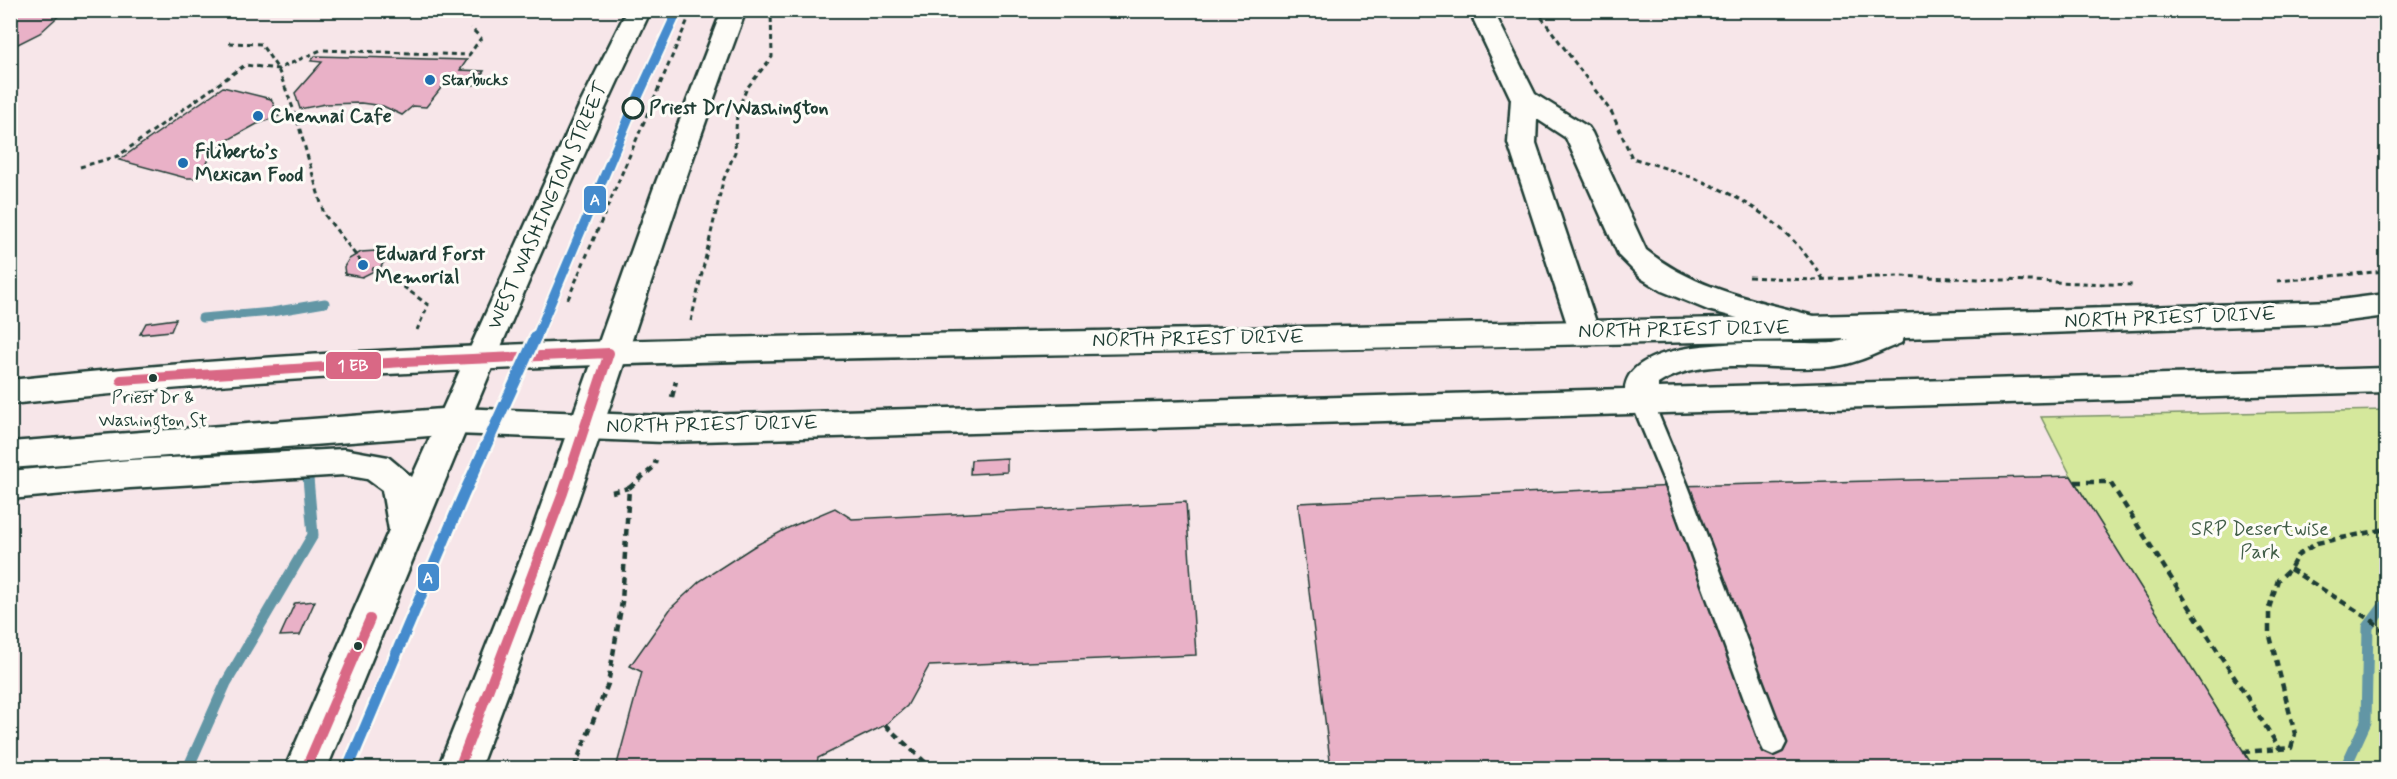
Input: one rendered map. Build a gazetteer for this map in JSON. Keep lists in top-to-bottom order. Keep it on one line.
{"streets":{"main road":["WEST WASHINGTON STREET","NORTH PRIEST DRIVE"]},"crossings":[["WEST WASHINGTON STREET","NORTH PRIEST DRIVE"]],"parks":["SRP Desertwise Park"],"places":["Starbucks","Priest Dr/Washington","Chennai Cafe","Filiberto’s Mexican Food","Edward Forst Memorial","Priest Dr & Washington St"],"lines":["transit line A"]}
